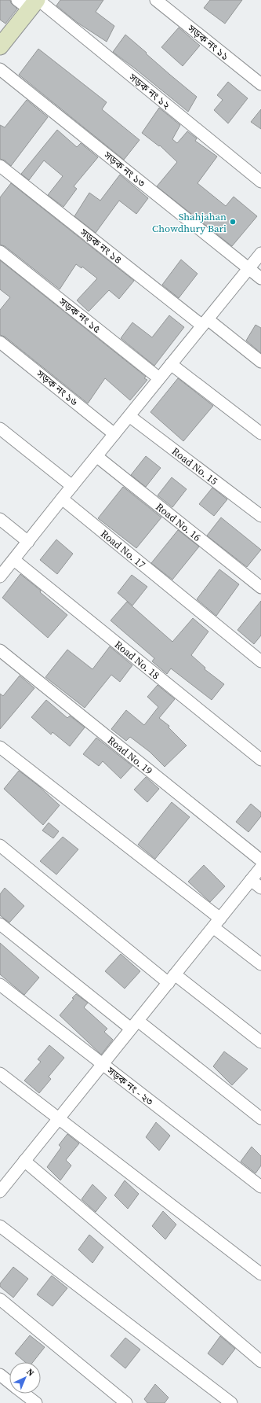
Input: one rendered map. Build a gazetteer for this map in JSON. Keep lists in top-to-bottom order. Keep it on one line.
{"streets":{"street":["সড়ক নং ১১","সড়ক নং ১২","সড়ক নং ১৩","সড়ক নং ১৪","সড়ক নং ১৫","সড়ক নং ১৬","Road No. 15","Road No. 16","Road No. 17","Road No. 18","Road No. 19","সড়ক নং - ২৩"]},"places":["Shahjahan Chowdhury Bari"],"north":"top right"}
